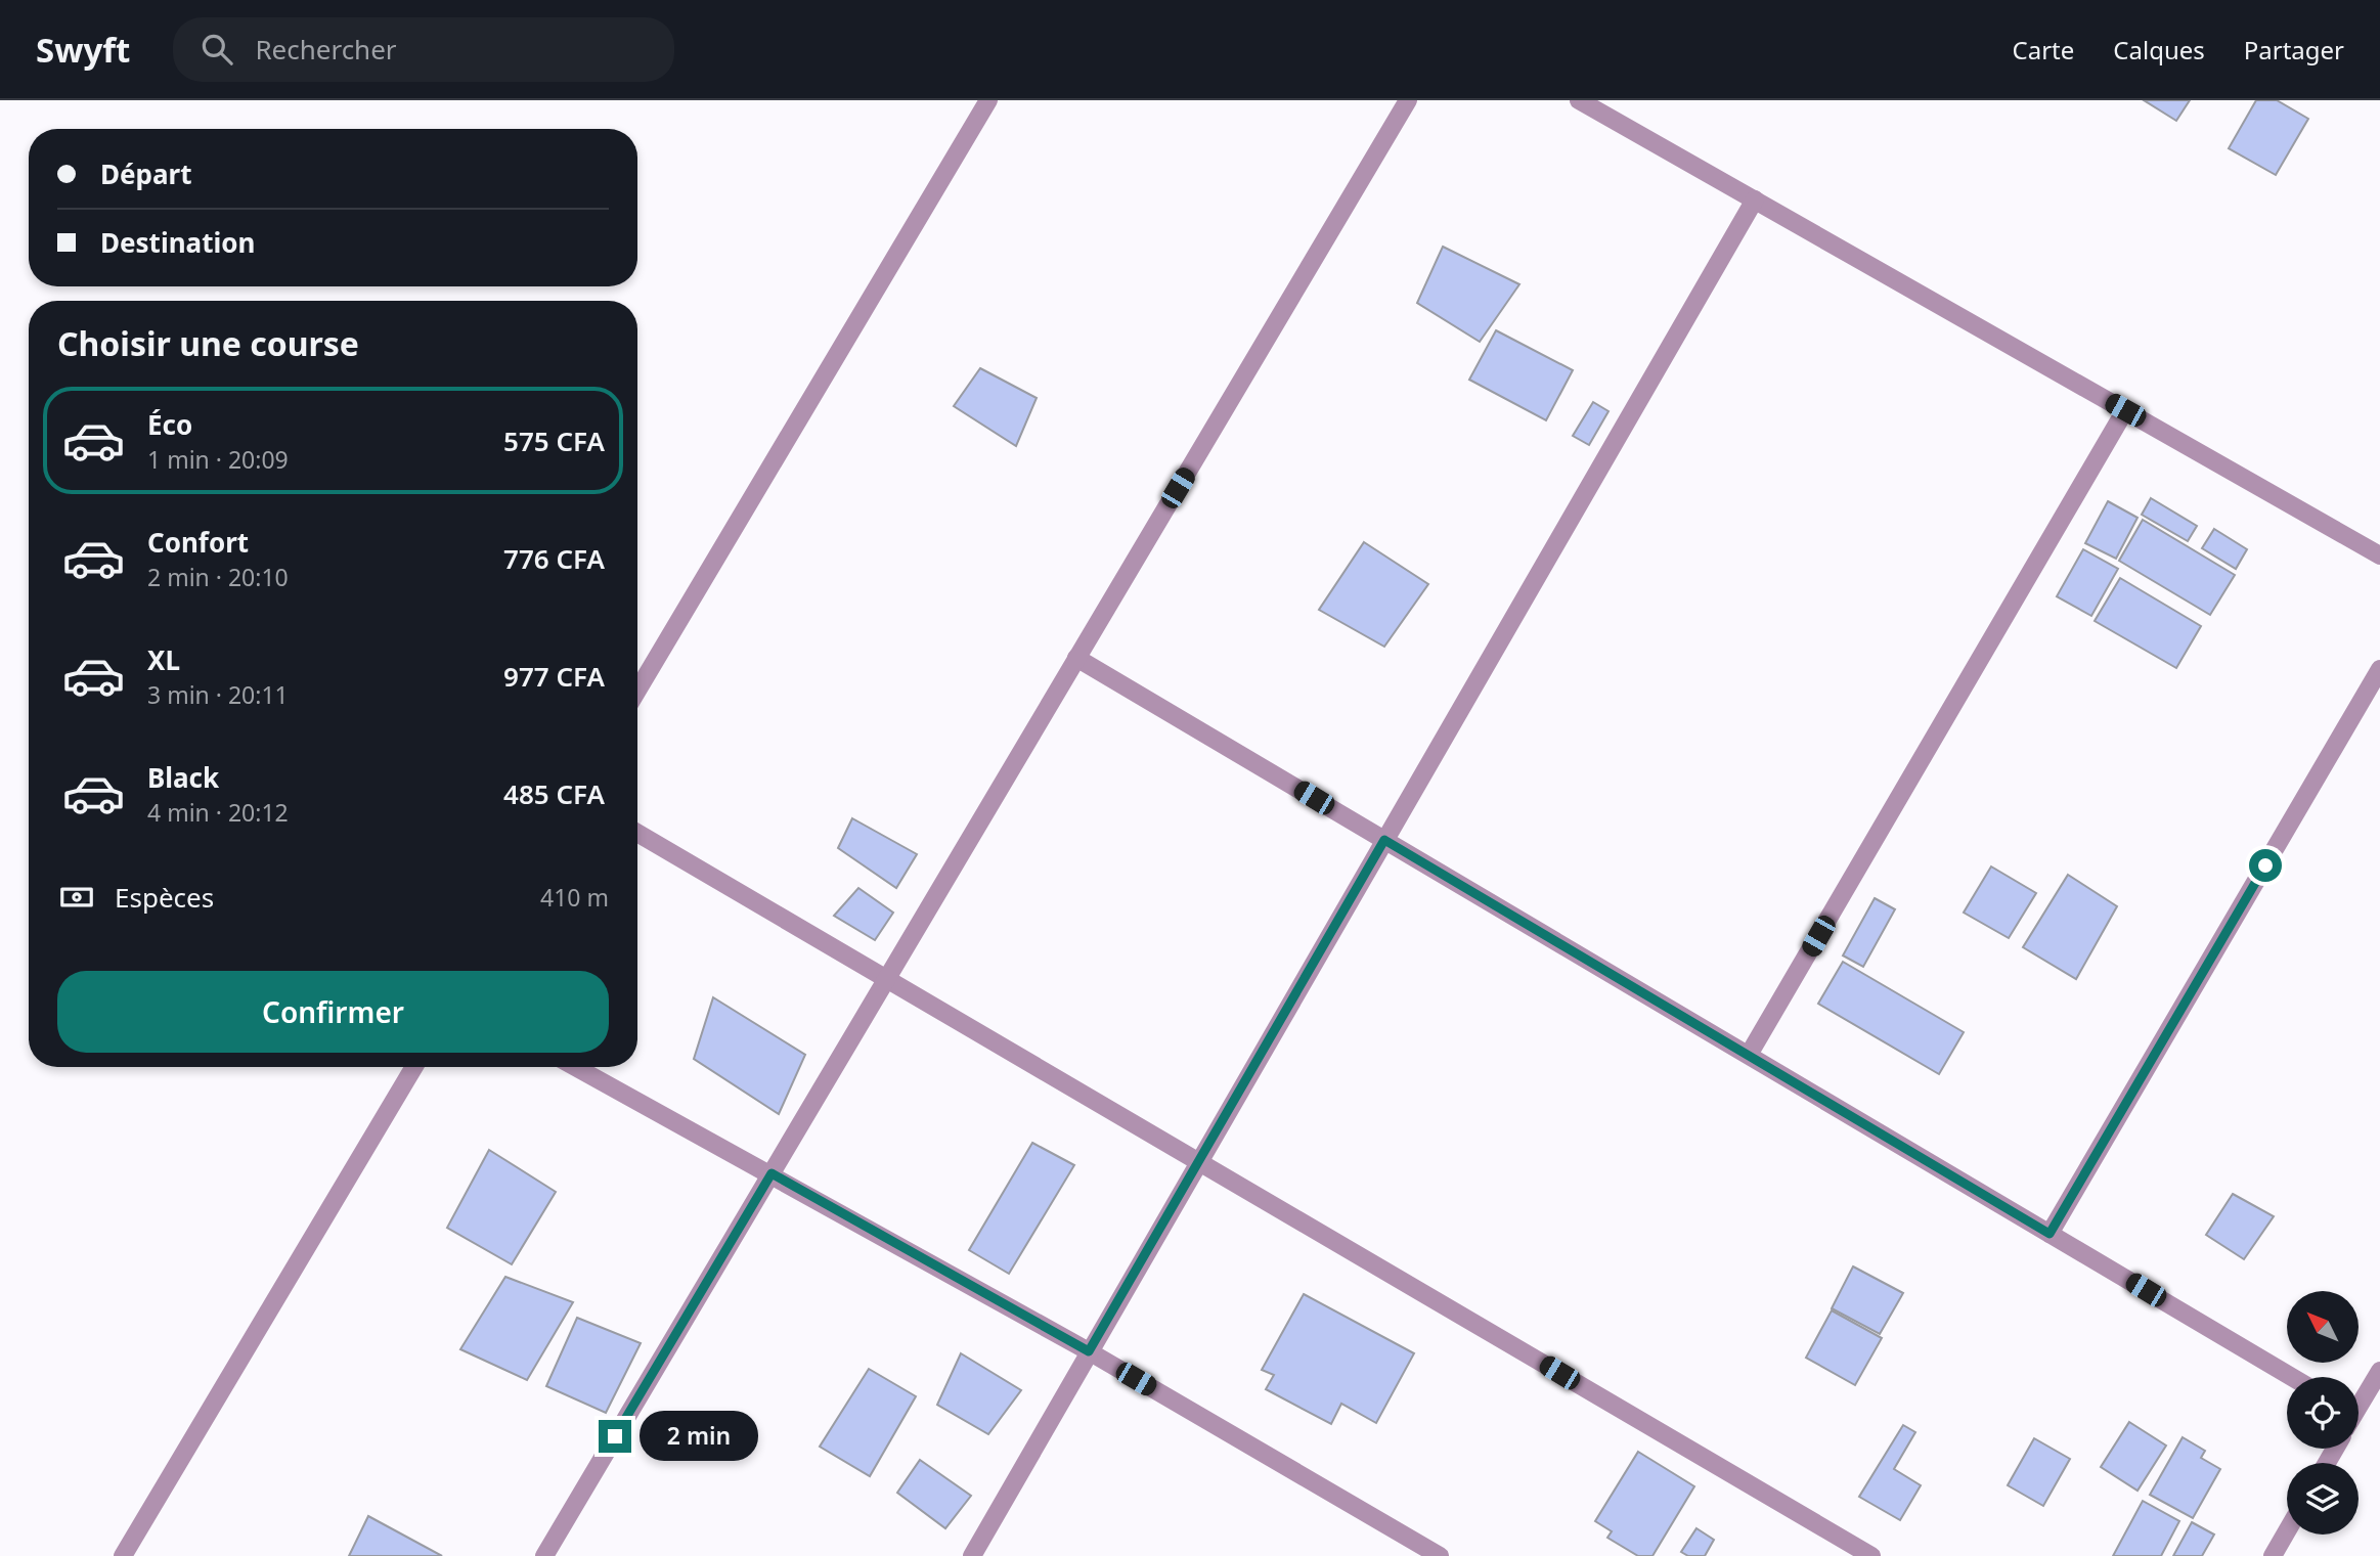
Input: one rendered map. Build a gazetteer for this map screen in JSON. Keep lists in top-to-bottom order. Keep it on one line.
{"north":"top left","page":{"header":"Swyft","search":"Rechercher","nav":["Carte","Calques","Partager"],"banner":["Départ","Destination"],"heading":"Choisir une course","list":[{"name":"Éco","note":"1 min · 20:09","value":"575 CFA"},{"name":"Confort","note":"2 min · 20:10","value":"776 CFA"},{"name":"XL","note":"3 min · 20:11","value":"977 CFA"},{"name":"Black","note":"4 min · 20:12","value":"485 CFA"}],"pay":["Espèces","410 m"],"buttons":"Confirmer","bubble":"2 min"}}
